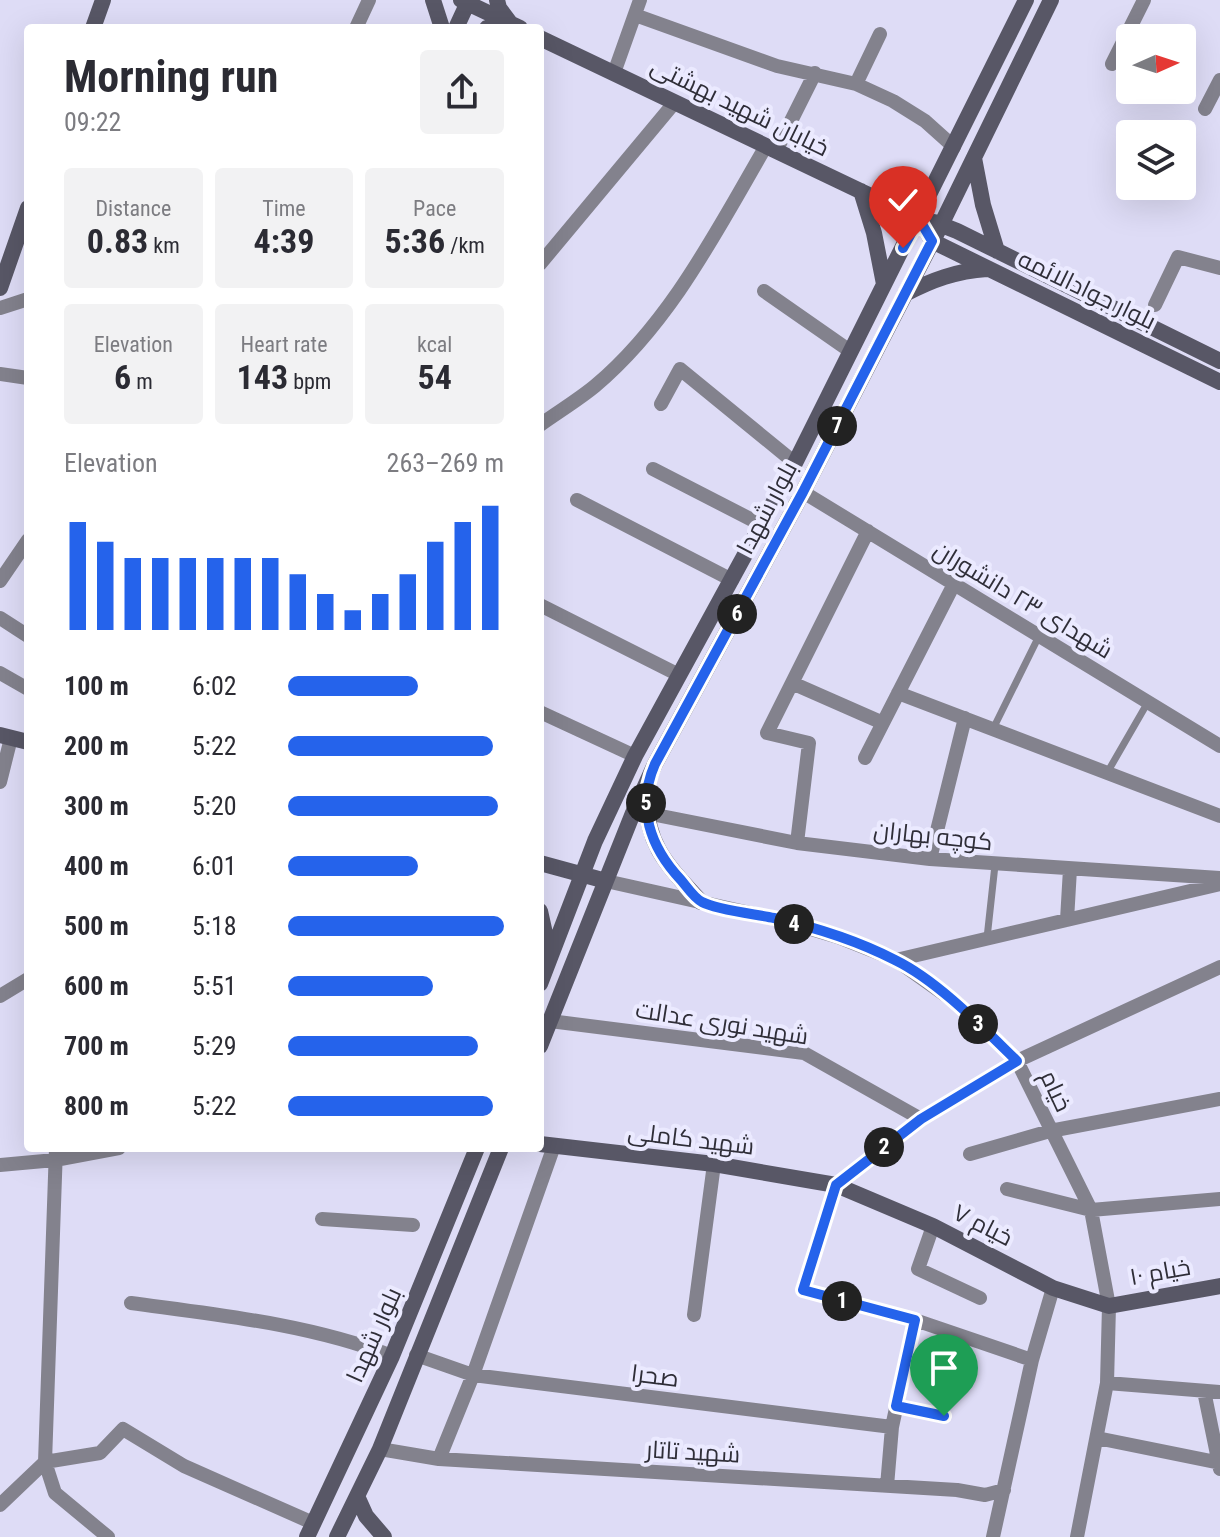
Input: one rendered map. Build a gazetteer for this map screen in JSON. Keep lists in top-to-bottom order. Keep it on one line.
{"streets":{"main road":["خیابان شهید بهشتی","بلوار جوادالائمه","بلوار شهدا","شهید کاملی","خیام ۷","خیام ۱۰"],"street":["شهدای ۲۳ دانشوران","کوچه بهاران","شهید نوری عدالت","خیام","صحرا","شهید تاتار"]},"crossings":[["خیابان شهید بهشتی","بلوار جوادالائمه"],["خیابان شهید بهشتی","بلوار شهدا"],["بلوار جوادالائمه","بلوار شهدا"],["بلوار شهدا","شهدای ۲۳ دانشوران"],["بلوار شهدا","کوچه بهاران"],["بلوار شهدا","شهید نوری عدالت"],["بلوار شهدا","خیام"],["بلوار شهدا","صحرا"],["بلوار شهدا","شهید تاتار"],["خیام","خیام ۷"],["خیام","خیام ۱۰"],["شهید کاملی","خیام ۷"],["خیام ۷","خیام ۱۰"]],"north":"right","page":{"heading":["Morning run","09:22"],"stats":[["Distance","0.83 km"],["Time","4:39"],["Pace","5:36 /km"],["Elevation","6 m"],["Heart rate","143 bpm"],["kcal","54"]],"pins":["7","6","5","4","3","2","1"],"chart":["Elevation","263–269 m"],"list":[{"name":"100 m","note":"6:02"},{"name":"200 m","note":"5:22"},{"name":"300 m","note":"5:20"},{"name":"400 m","note":"6:01"},{"name":"500 m","note":"5:18"},{"name":"600 m","note":"5:51"},{"name":"700 m","note":"5:29"},{"name":"800 m","note":"5:22"}]}}
